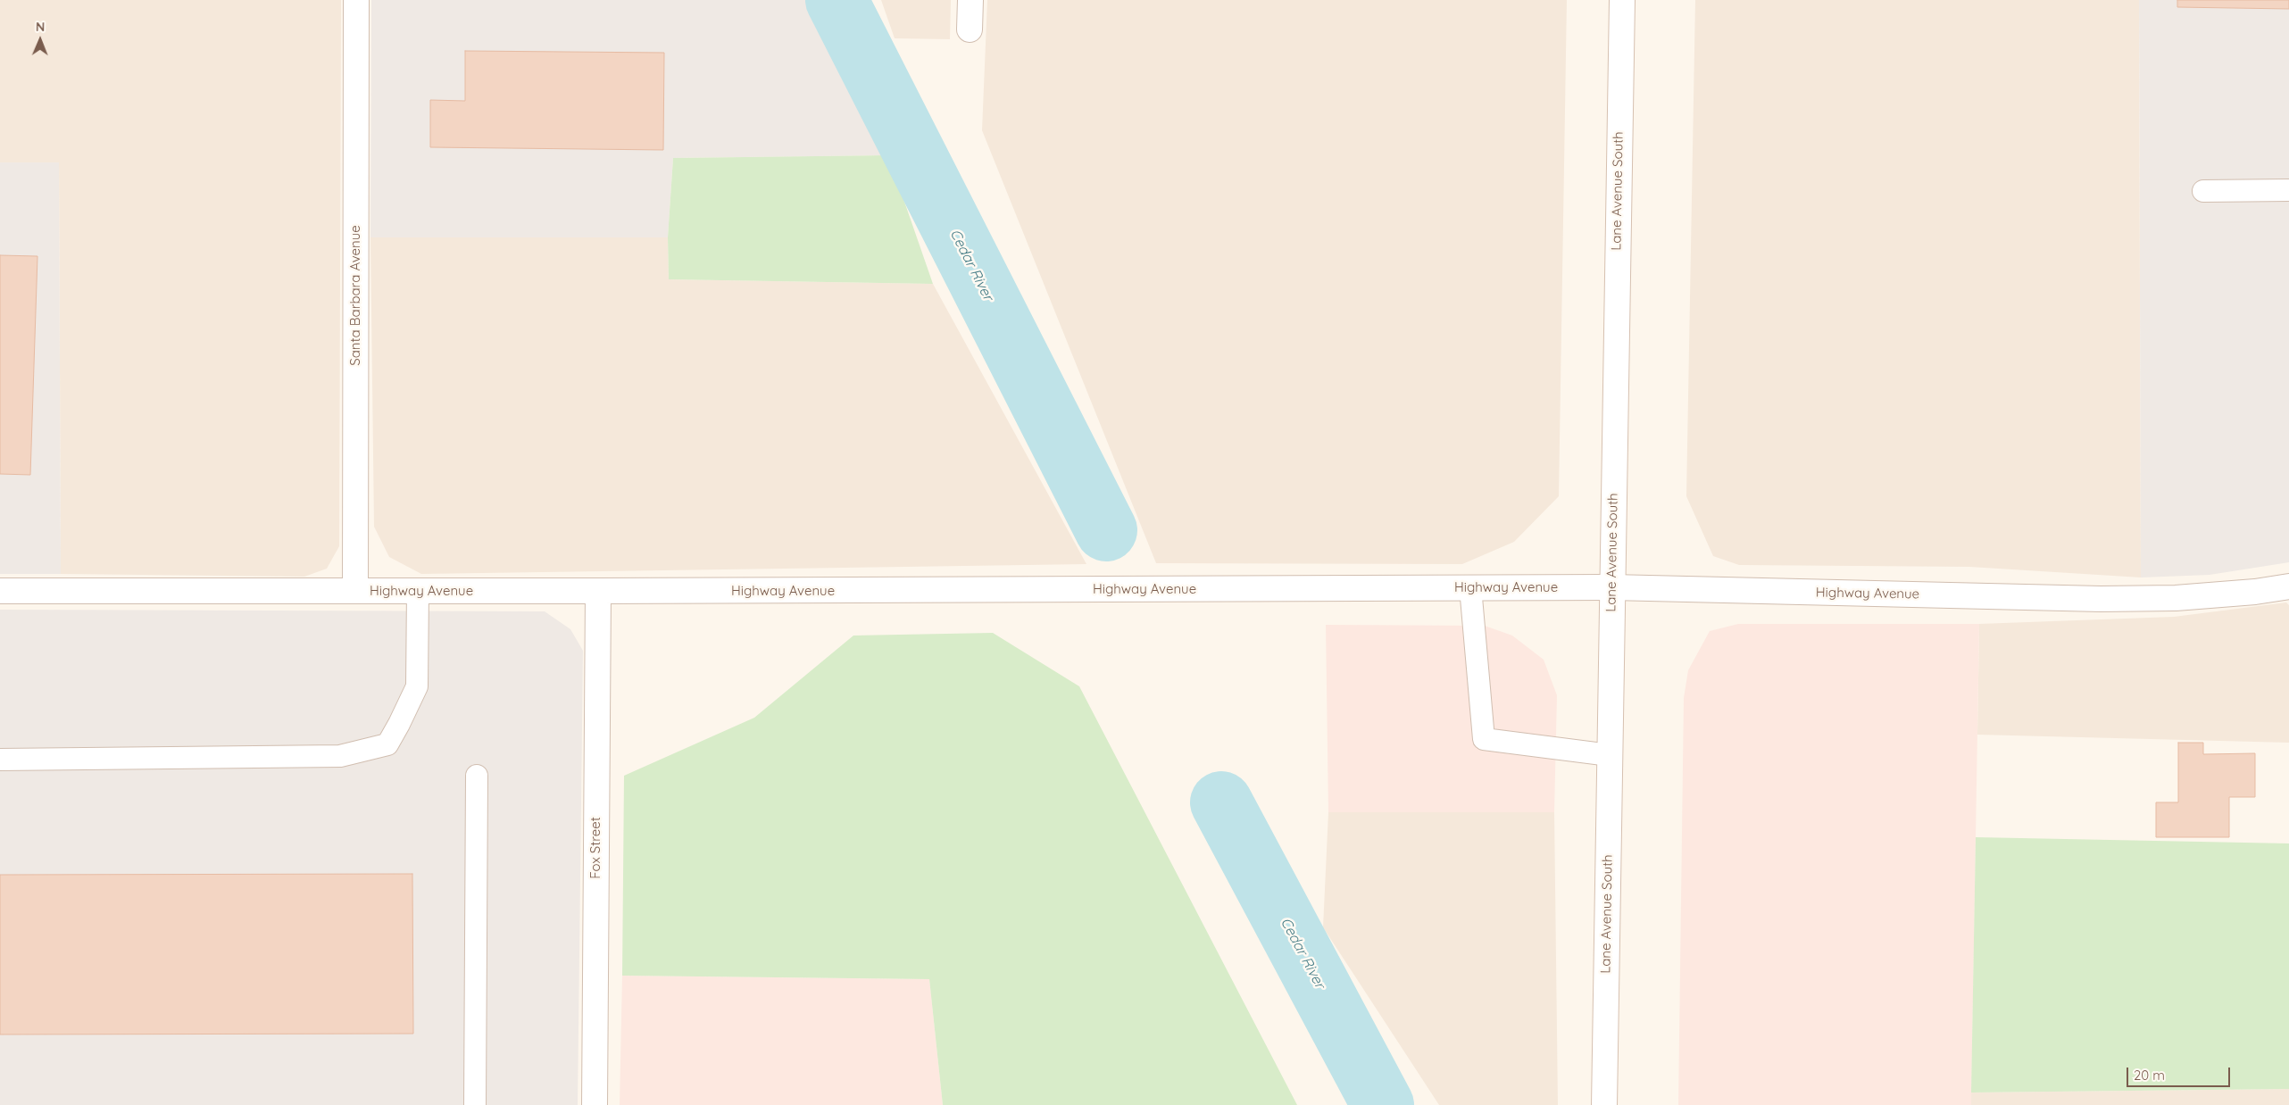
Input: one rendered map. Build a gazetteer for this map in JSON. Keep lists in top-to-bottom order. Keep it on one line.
{"streets":{"street":["Lane Avenue South","Santa Barbara Avenue","Highway Avenue","Fox Street"]},"crossings":[["Lane Avenue South","Highway Avenue"],["Santa Barbara Avenue","Highway Avenue"],["Highway Avenue","Fox Street"]],"water":["Cedar River"],"scale_bar":"20 m","north":"top"}
